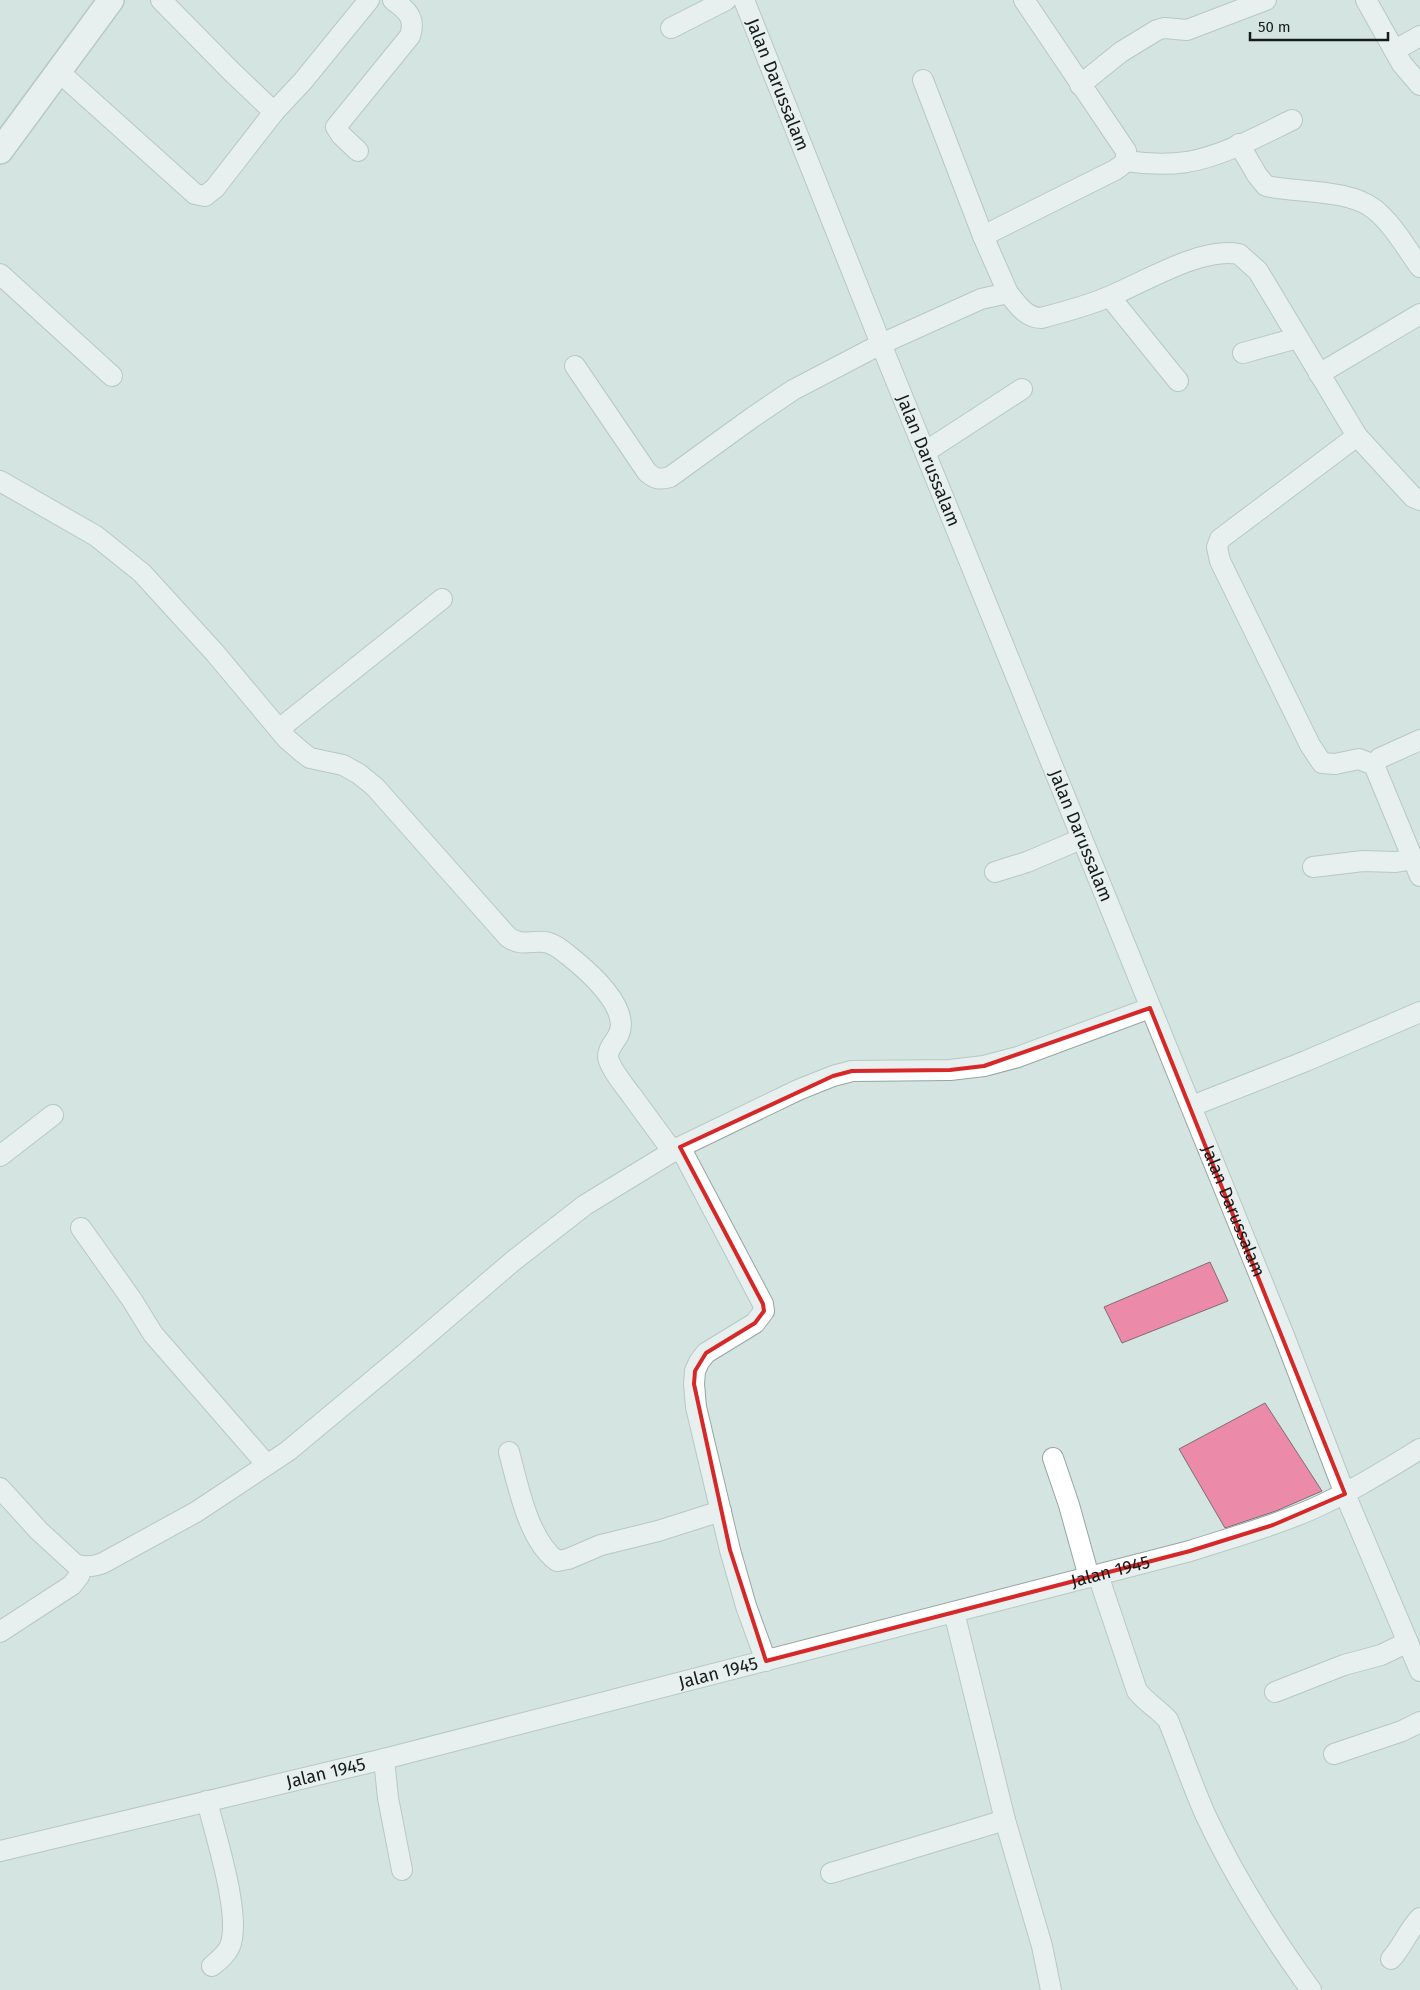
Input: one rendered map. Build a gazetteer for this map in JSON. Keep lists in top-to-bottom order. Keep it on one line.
{"streets":{"street":["Jalan Darussalam","Jalan 1945"]},"crossings":[["Jalan Darussalam","Jalan 1945"]],"scale_bar":"50 m"}
